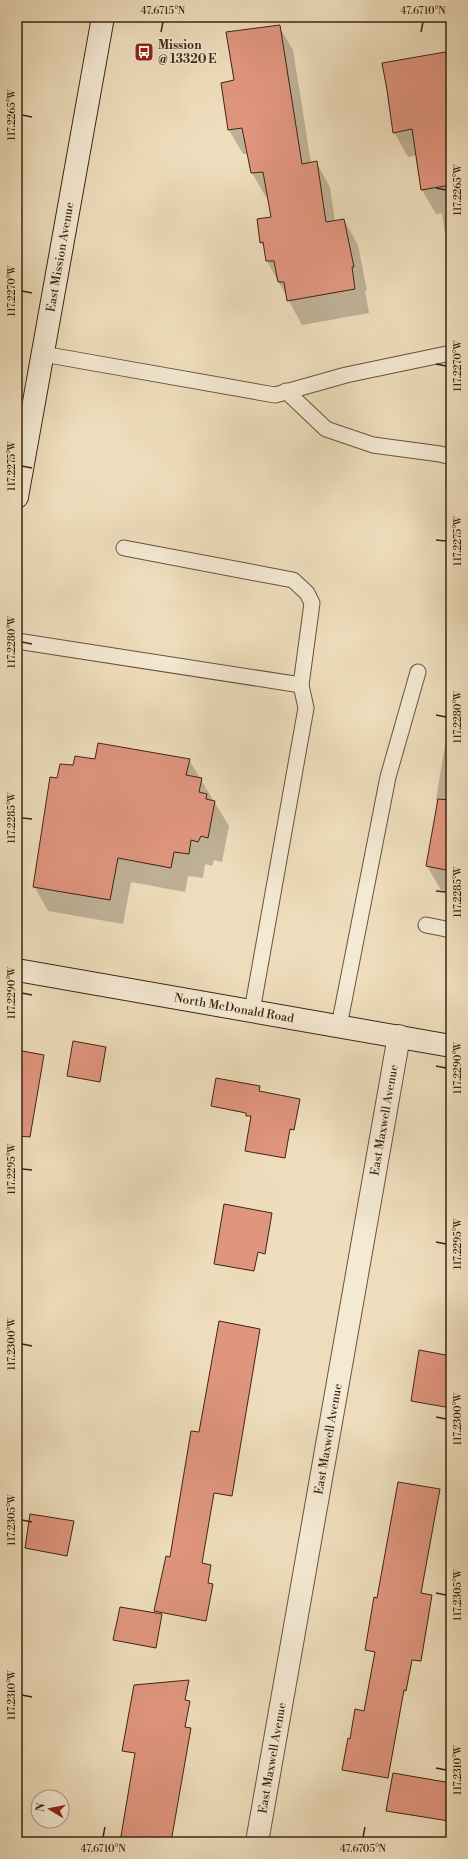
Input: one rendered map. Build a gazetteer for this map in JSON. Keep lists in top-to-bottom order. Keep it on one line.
{"streets":{"street":["East Mission Avenue","North McDonald Road","East Maxwell Avenue"]},"crossings":[["North McDonald Road","East Maxwell Avenue"]],"places":{"bus stop":["Mission @ 13320 E"]},"north":"left","coordinates":["47.6715°N","47.6710°N","117.2265°W","117.2270°W","117.2275°W","117.2280°W","117.2285°W","117.2290°W","117.2295°W","117.2300°W","117.2305°W","117.2310°W","47.6705°N"]}
